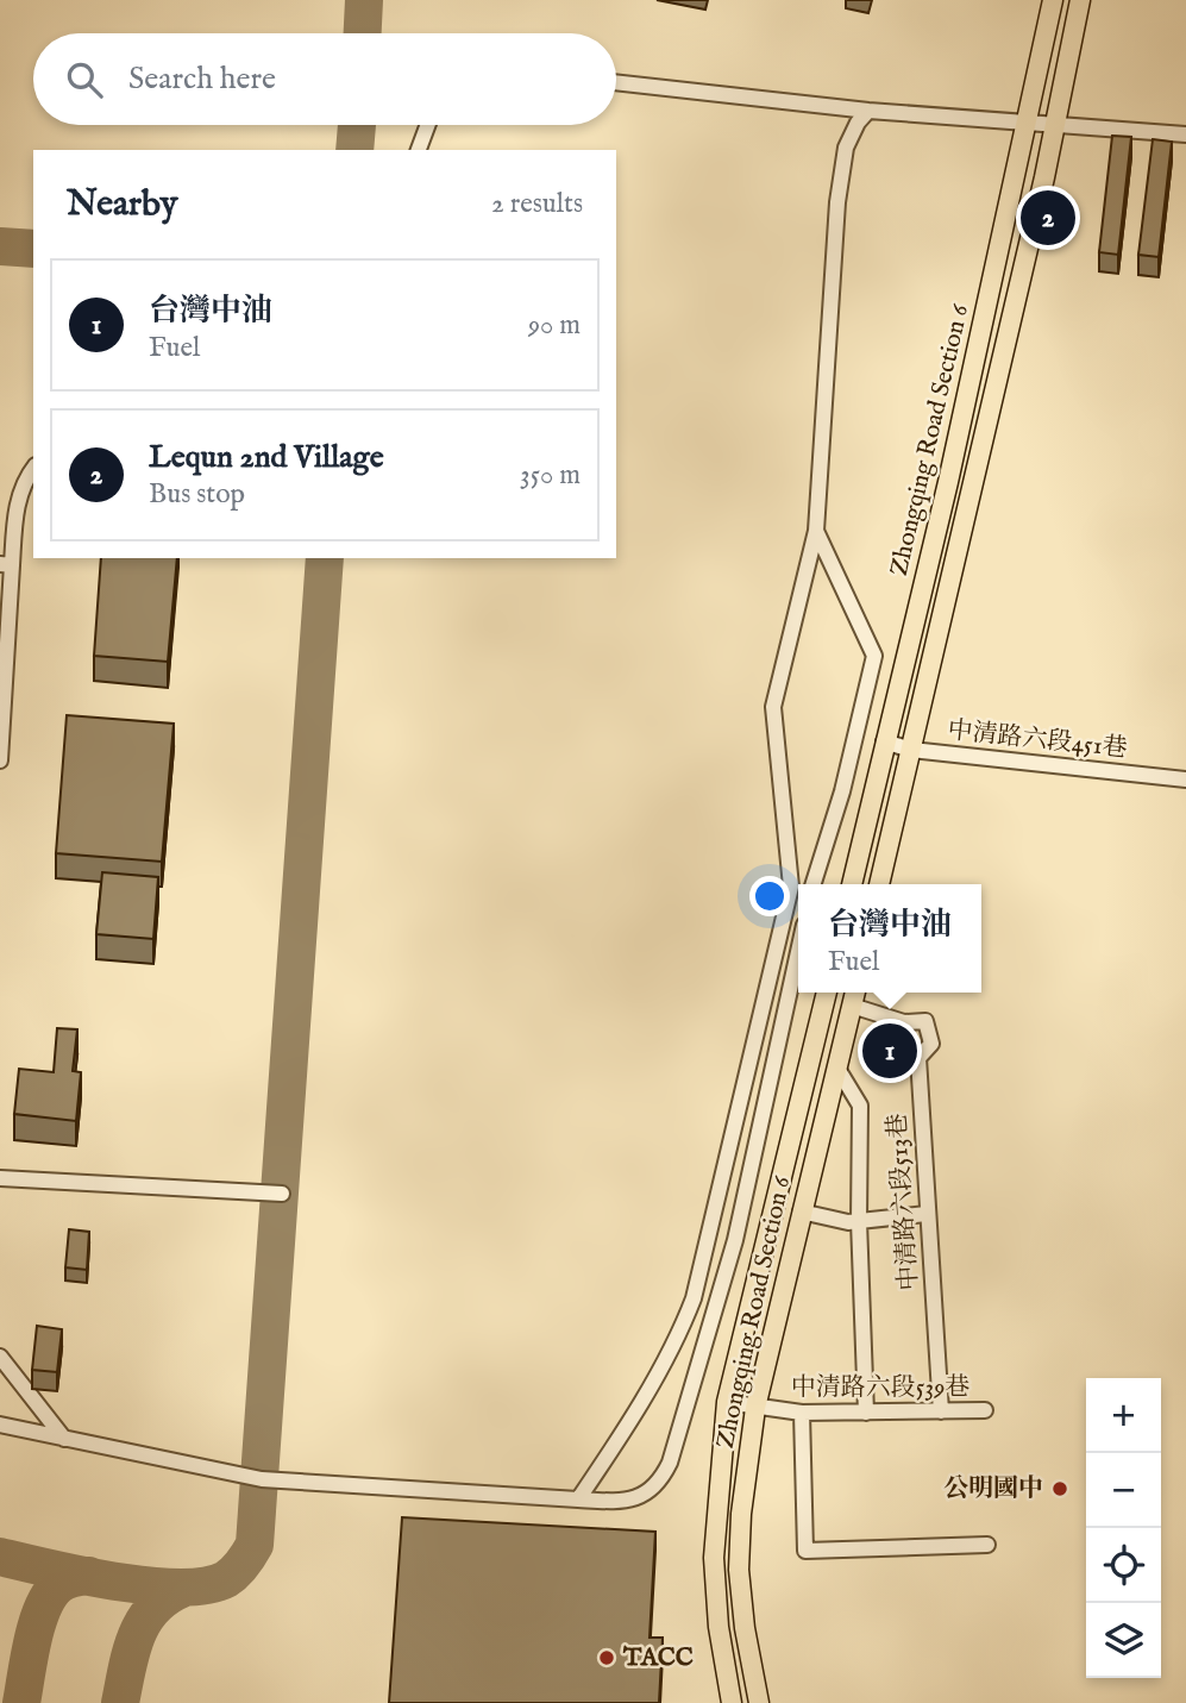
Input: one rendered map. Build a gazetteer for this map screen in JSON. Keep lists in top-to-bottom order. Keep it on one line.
{"streets":{"main road":["Zhongqing Road Section 6"],"street":["中清路六段451巷","中清路六段513巷","中清路六段539巷"]},"crossings":[["Zhongqing Road Section 6","中清路六段451巷"],["Zhongqing Road Section 6","中清路六段513巷"],["Zhongqing Road Section 6","中清路六段539巷"],["中清路六段513巷","中清路六段539巷"]],"places":["公明國中","TACC"],"page":{"search":"Search here","heading":["Nearby","2 results"],"pins":["2","1"],"list":[{"mark":"1","name":"台灣中油","note":"Fuel","value":"90 m"},{"mark":"2","name":"Lequn 2nd Village","note":"Bus stop","value":"350 m"}],"popup":["台灣中油","Fuel"],"map_buttons":["+","−"]}}
